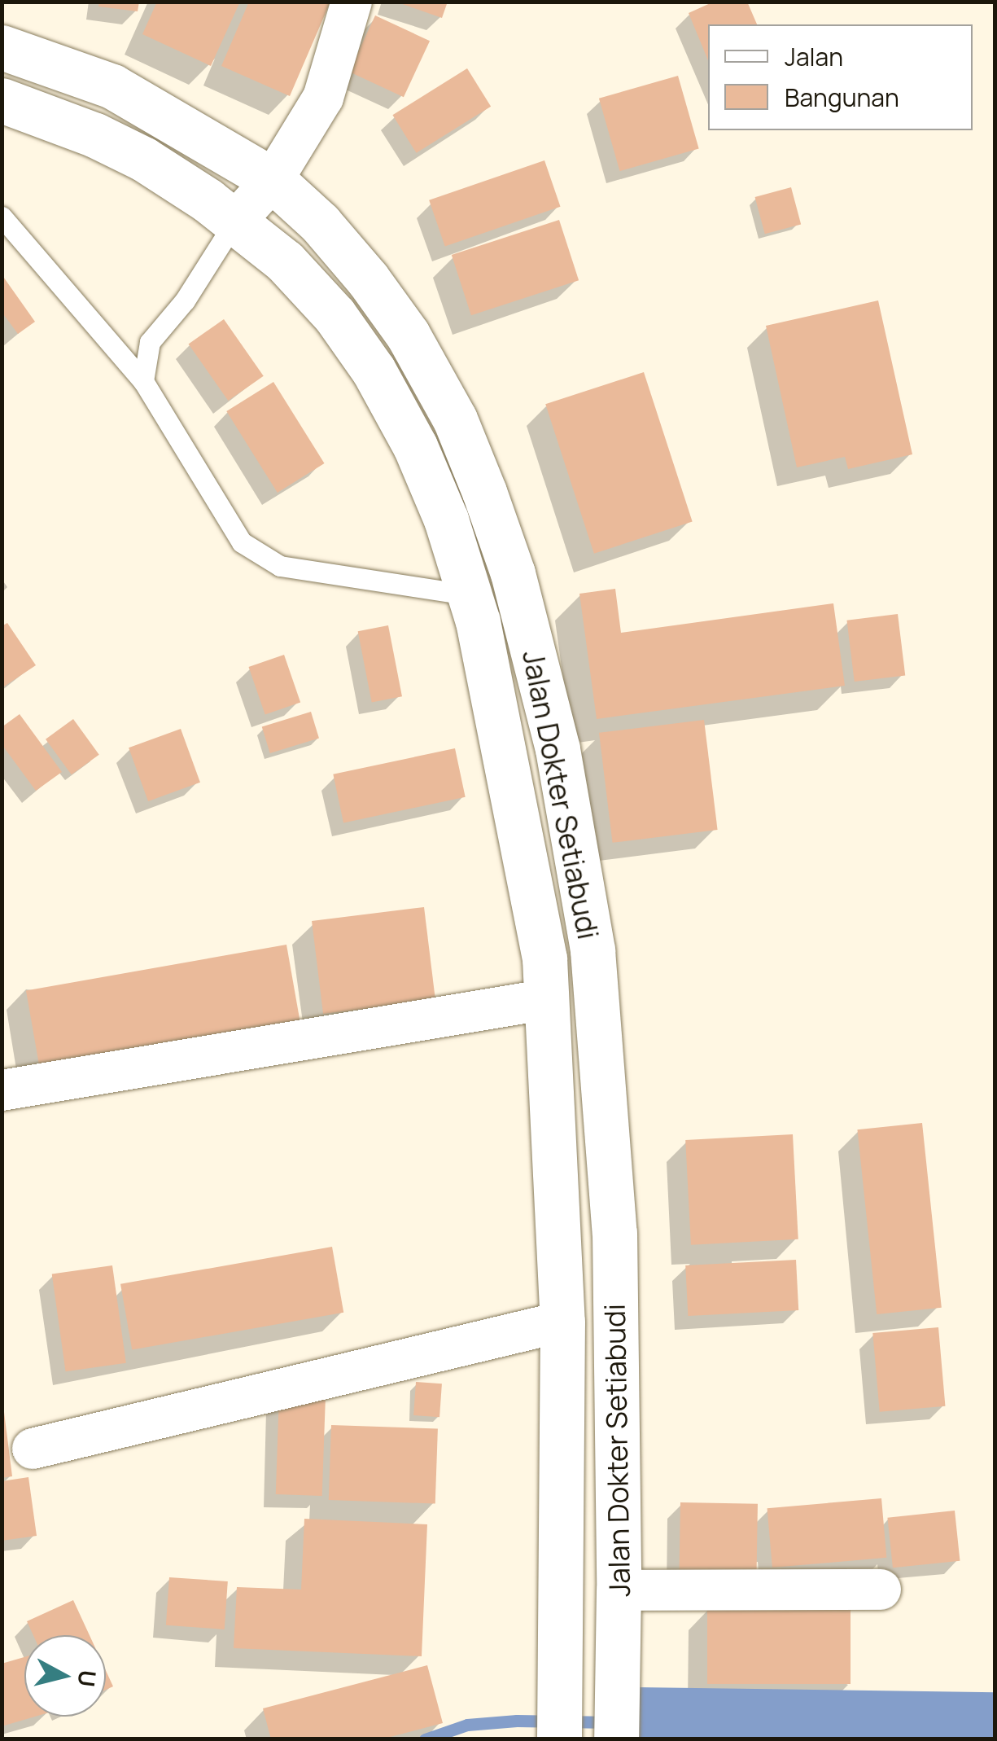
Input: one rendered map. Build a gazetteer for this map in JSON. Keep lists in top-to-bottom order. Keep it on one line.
{"streets":{"street":["Jalan Dokter Setiabudi"]},"legend":["Jalan","Bangunan"],"north":"right"}
